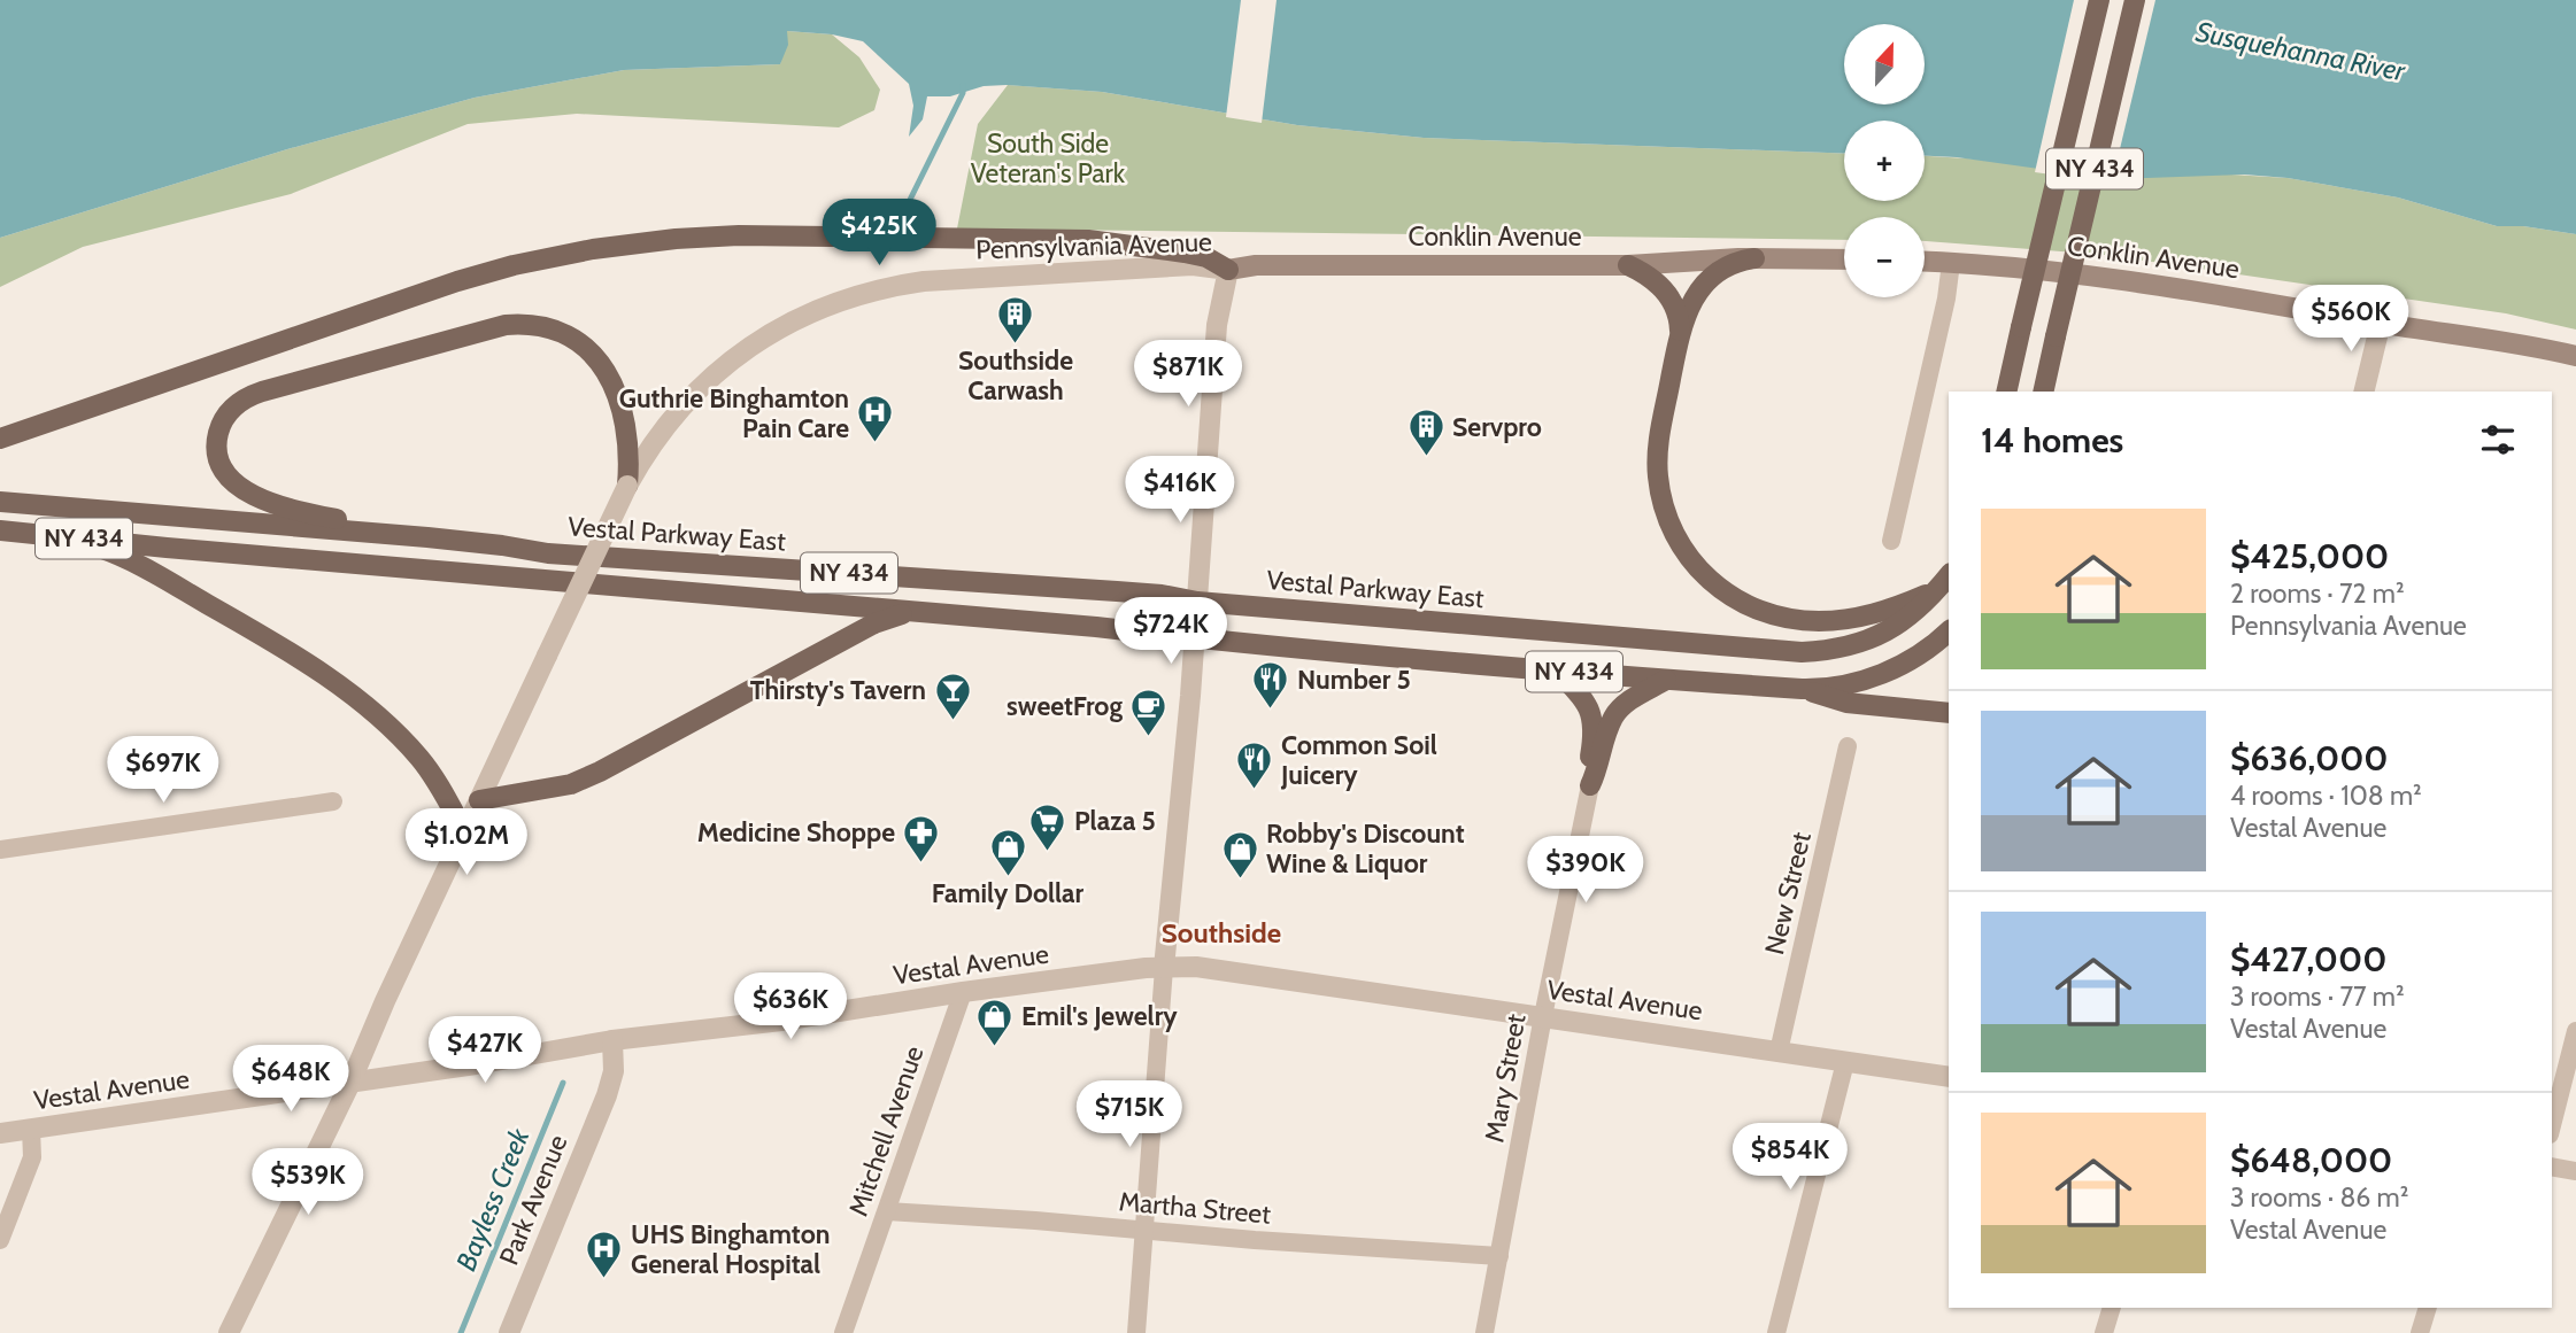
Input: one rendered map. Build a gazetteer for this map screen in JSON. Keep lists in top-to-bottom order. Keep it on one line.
{"streets":{"main road":["NY 434","Conklin Avenue","Vestal Parkway East"],"street":["Pennsylvania Avenue","New Street","Vestal Avenue","Mary Street","Mitchell Avenue","Park Avenue","Martha Street"]},"crossings":[["Conklin Avenue","Pennsylvania Avenue"],["Pennsylvania Avenue","Vestal Avenue"],["New Street","Vestal Avenue"],["Vestal Avenue","Mary Street"],["Vestal Avenue","Mitchell Avenue"],["Vestal Avenue","Park Avenue"],["Mary Street","Martha Street"],["Mitchell Avenue","Martha Street"]],"districts":["Southside"],"water":["Susquehanna River","Bayless Creek"],"parks":["South Side Veteran's Park"],"places":{"building":["Southside Carwash","Servpro"],"hospital":["Guthrie Binghamton Pain Care","UHS Binghamton General Hospital"],"restaurant":["Number 5","Common Soil Juicery"],"bar":["Thirsty's Tavern"],"cafe":["sweetFrog"],"supermarket":["Plaza 5"],"pharmacy":["Medicine Shoppe"],"shop":["Family Dollar","Robby's Discount Wine & Liquor","Emil's Jewelry"]},"north":"top","page":{"map_buttons":["+","−"],"price":["$425K","$560K","$871K","$416K","$724K","$697K","$1.02M","$390K","$636K","$427K","$648K","$715K","$854K","$539K"],"heading":"14 homes","list":[{"name":"$425,000","note":"2 rooms · 72 m² · Pennsylvania Avenue"},{"name":"$636,000","note":"4 rooms · 108 m² · Vestal Avenue"},{"name":"$427,000","note":"3 rooms · 77 m² · Vestal Avenue"},{"name":"$648,000","note":"3 rooms · 86 m² · Vestal Avenue"}]}}
